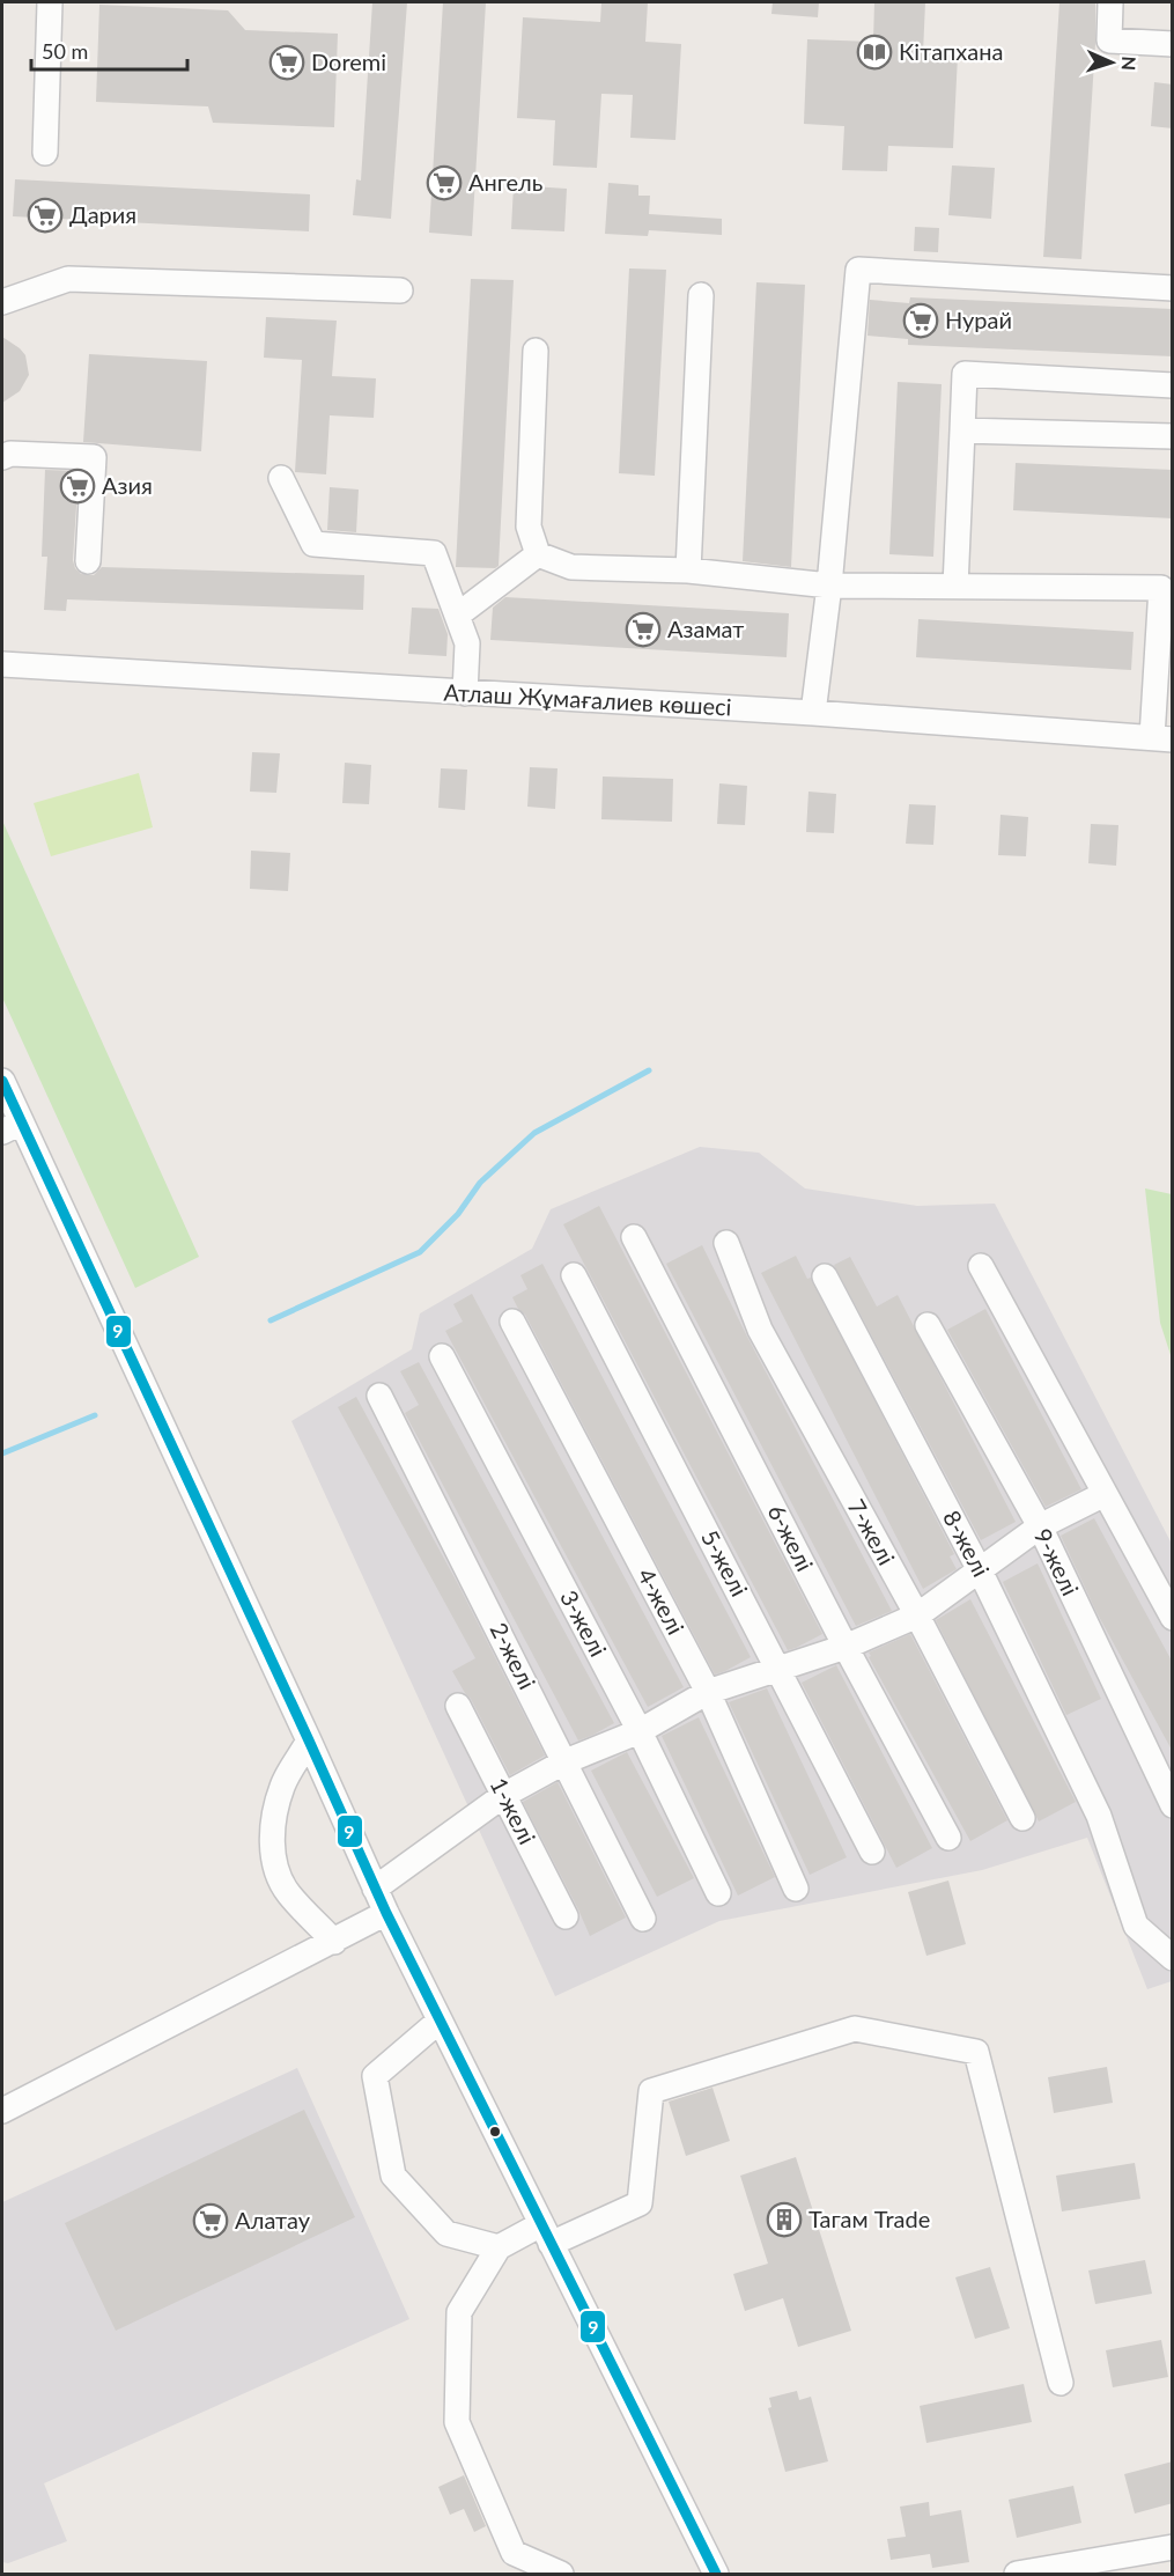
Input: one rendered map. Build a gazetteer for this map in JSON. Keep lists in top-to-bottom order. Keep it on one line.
{"streets":{"street":["Атлаш Жұмағалиев көшесі","7-желі","6-желі","8-желі","9-желі","5-желі","4-желі","3-желі","2-желі","1-желі"]},"places":{"library":["Кітапxана"],"supermarket":["Doremi","Ангель","Дария","Нурай","Азия","Азамат","Алатау"],"building":["Тагам Trade"]},"lines":["transit line 9"],"scale_bar":"50 m","north":"right"}
